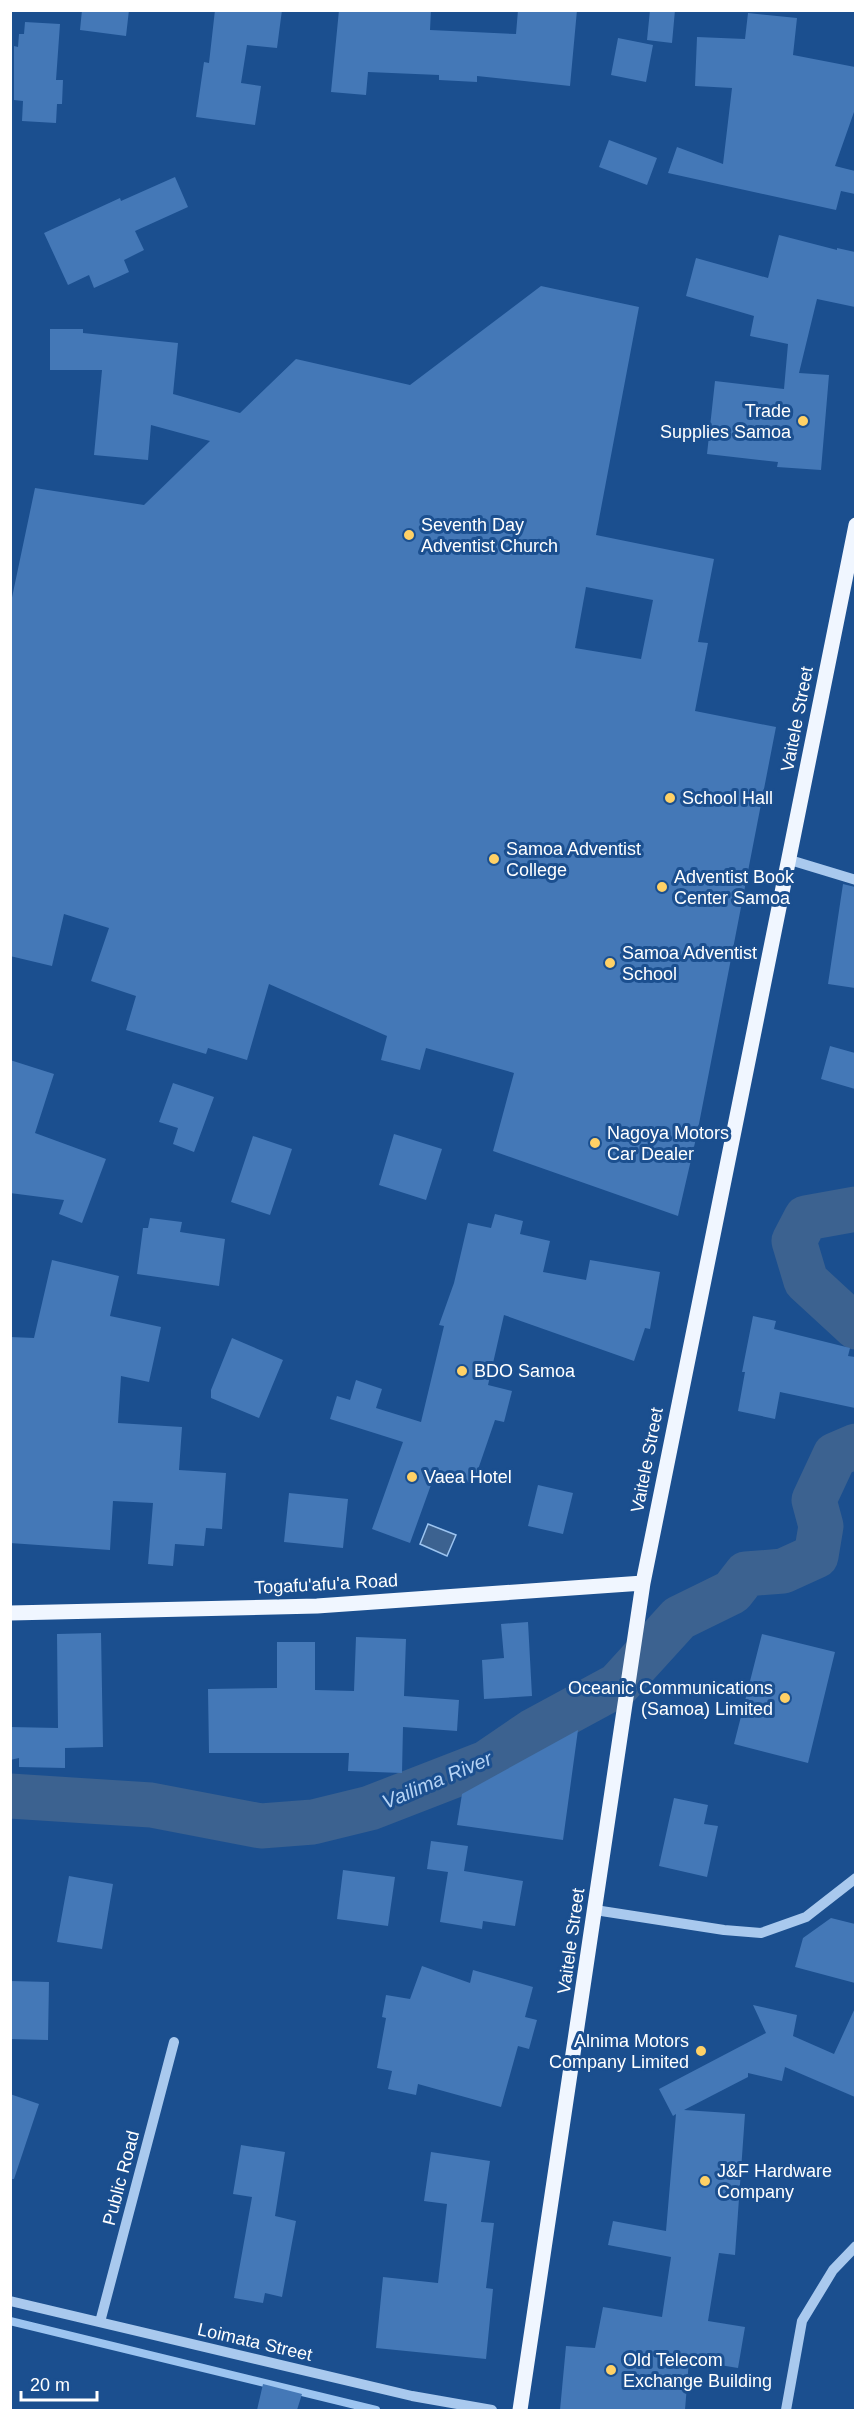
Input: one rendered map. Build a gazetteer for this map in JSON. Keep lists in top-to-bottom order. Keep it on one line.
{"streets":{"main road":["Vaitele Street","Togafu'afu'a Road"],"street":["Public Road","Loimata Street"]},"crossings":[["Vaitele Street","Togafu'afu'a Road"],["Public Road","Loimata Street"]],"water":["Vailima River"],"places":["Trade Supplies Samoa","Seventh Day Adventist Church","School Hall","Samoa Adventist College","Adventist Book Center Samoa","Samoa Adventist School","Nagoya Motors Car Dealer","BDO Samoa","Vaea Hotel","Oceanic Communications (Samoa) Limited","Alnima Motors Company Limited","J&F Hardware Company","Old Telecom Exchange Building"],"scale_bar":"20 m"}
